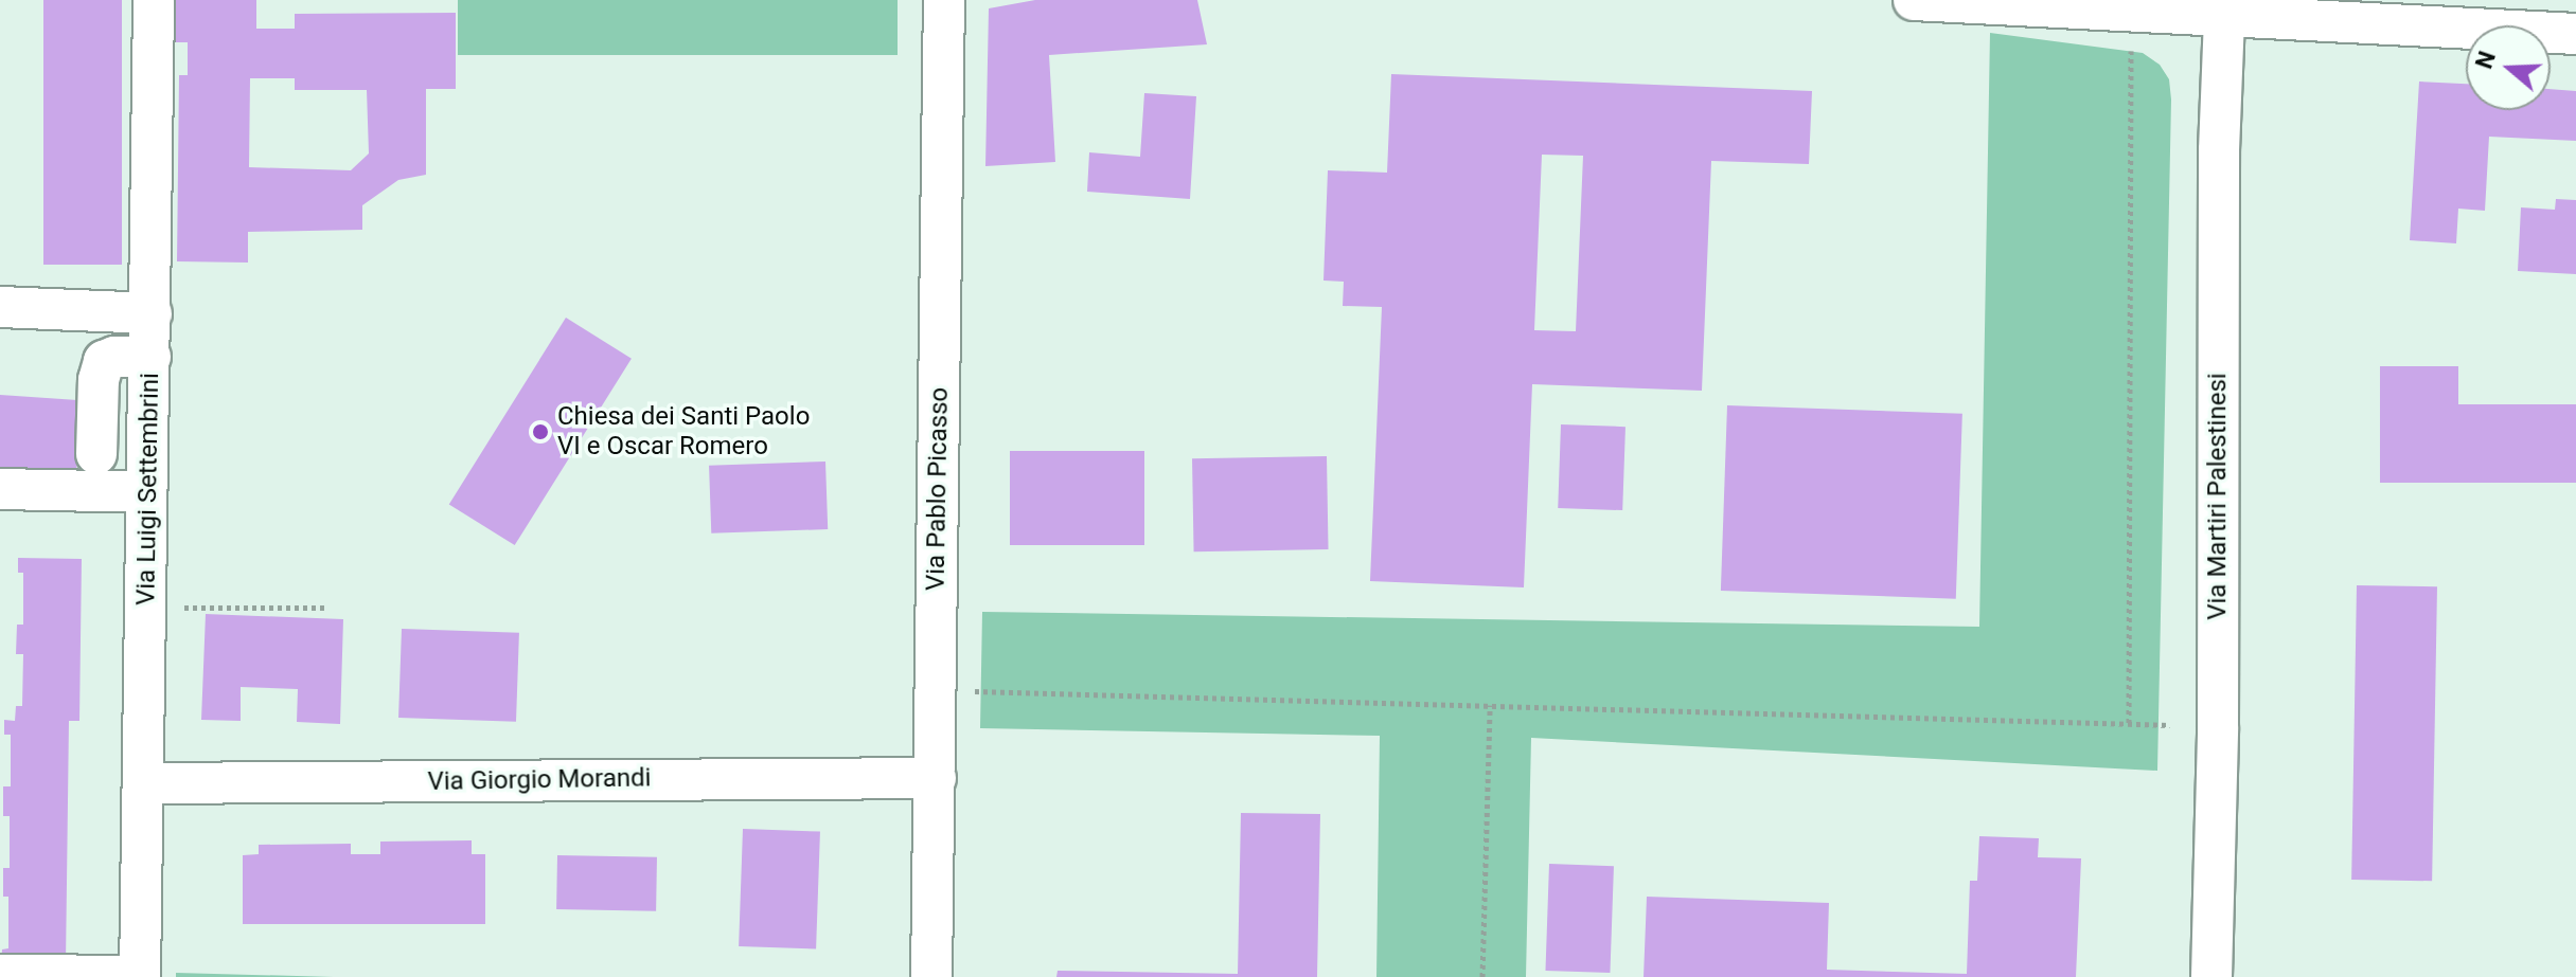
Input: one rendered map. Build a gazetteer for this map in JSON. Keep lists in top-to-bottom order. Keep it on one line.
{"streets":{"street":["Via Luigi Settembrini","Via Pablo Picasso","Via Martiri Palestinesi","Via Giorgio Morandi"]},"crossings":[["Via Luigi Settembrini","Via Giorgio Morandi"],["Via Pablo Picasso","Via Giorgio Morandi"]],"places":["Chiesa dei Santi Paolo VI e Oscar Romero"],"north":"left"}
